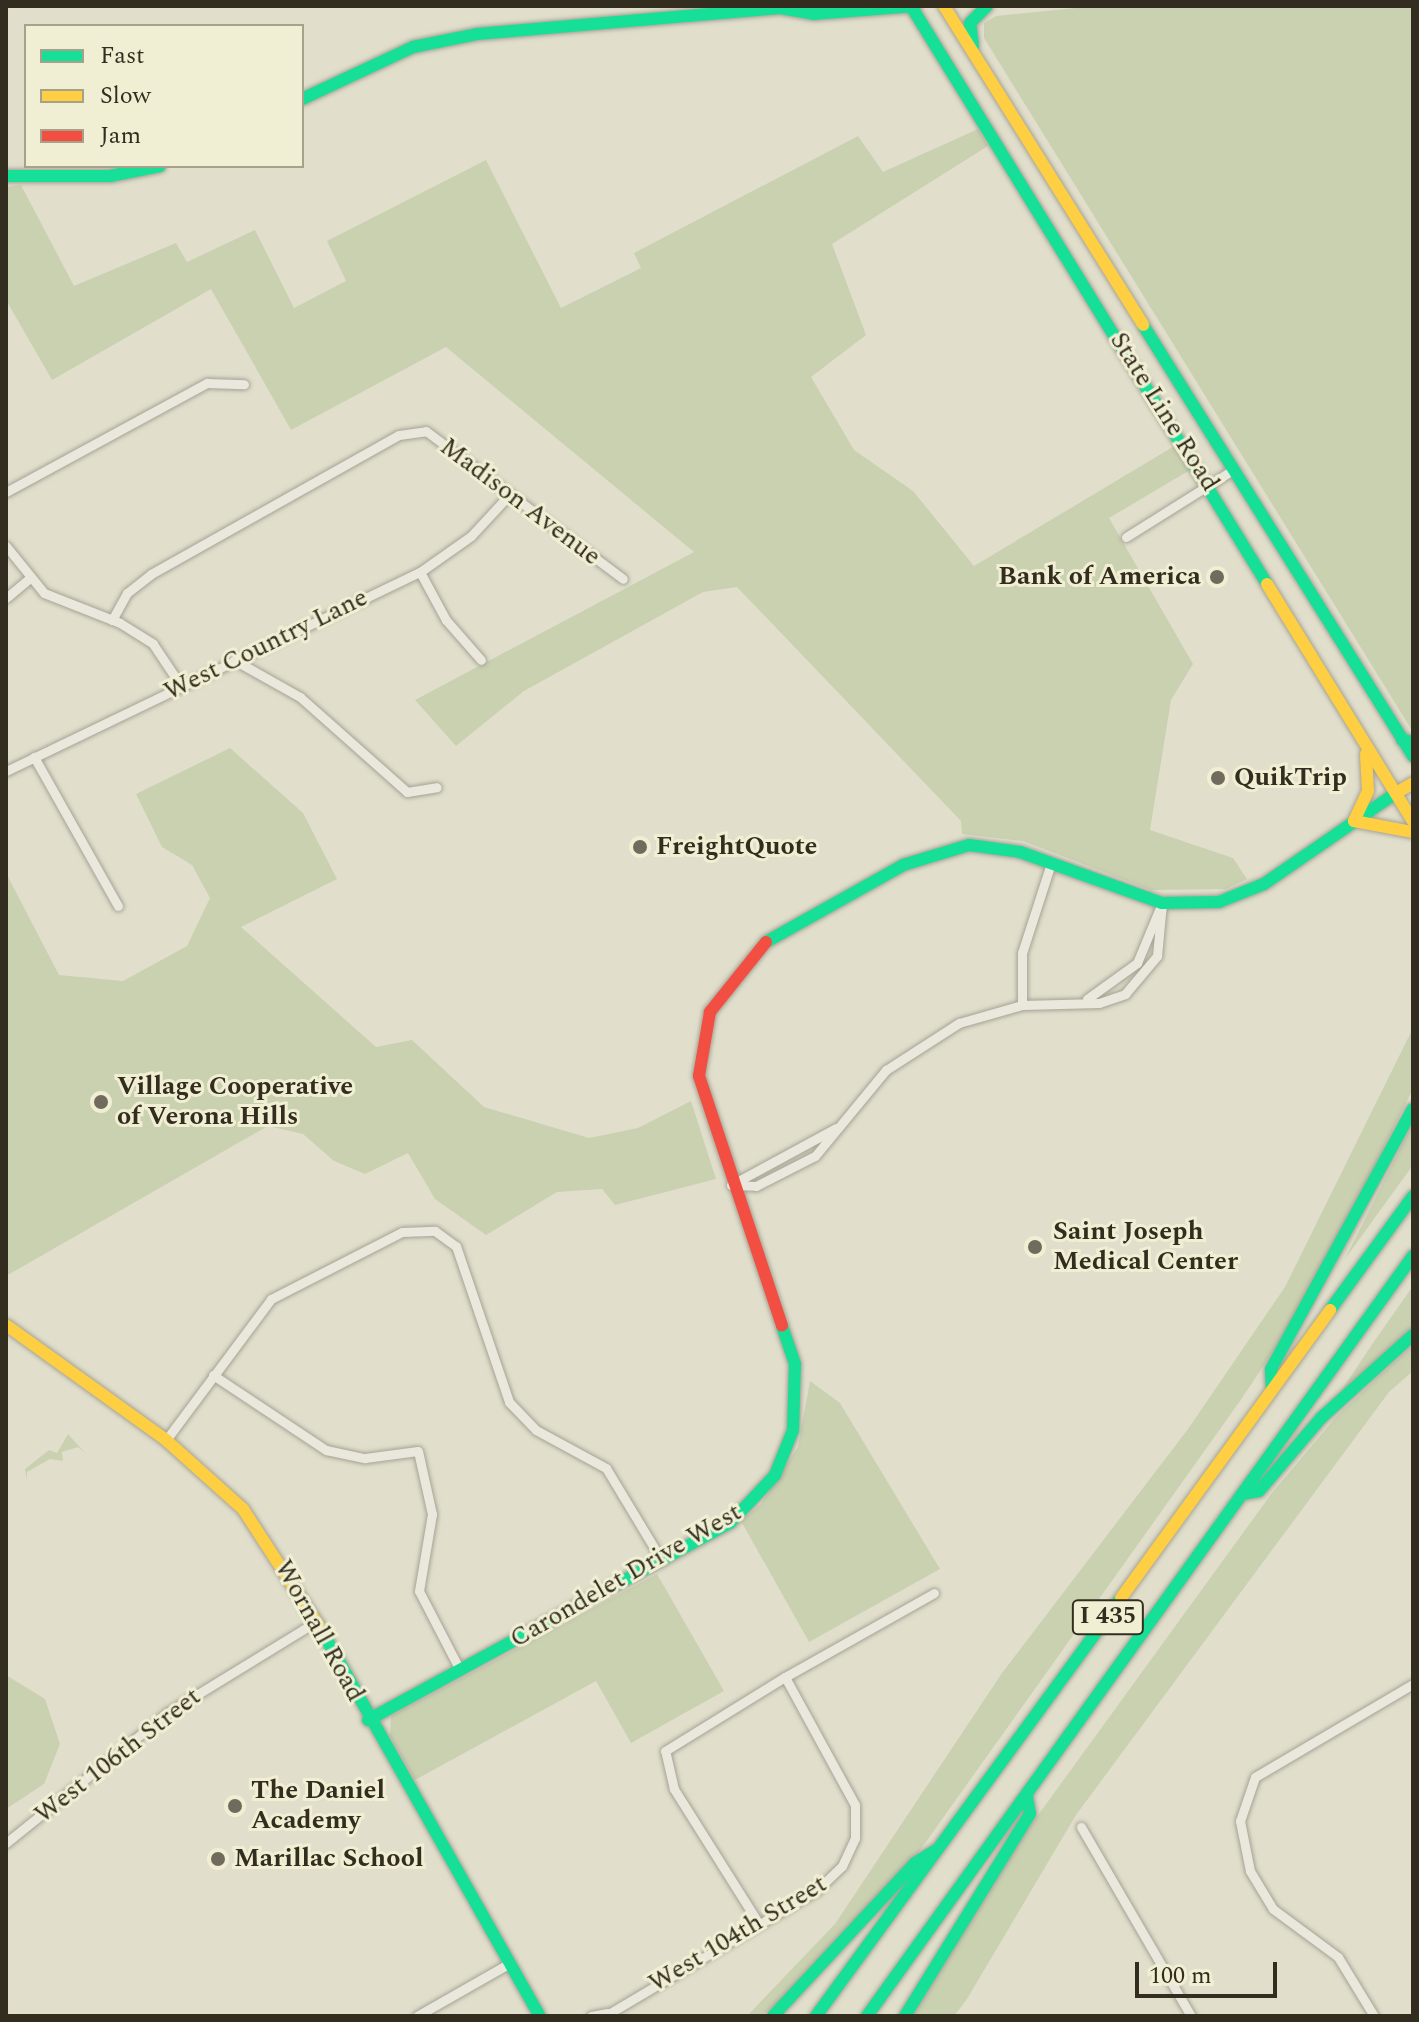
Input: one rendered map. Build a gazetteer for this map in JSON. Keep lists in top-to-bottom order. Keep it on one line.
{"streets":{"main road":["State Line Road","Carondelet Drive West","I 435","Wornall Road"],"street":["Madison Avenue","West Country Lane","West 106th Street","West 104th Street"]},"crossings":[["Madison Avenue","West Country Lane"],["Carondelet Drive West","Wornall Road"],["Wornall Road","West 106th Street"]],"places":["Bank of America","QuikTrip","FreightQuote","Village Cooperative of Verona Hills","Saint Joseph Medical Center","The Daniel Academy","Marillac School"],"legend":["Fast","Slow","Jam"],"scale_bar":"100 m"}
